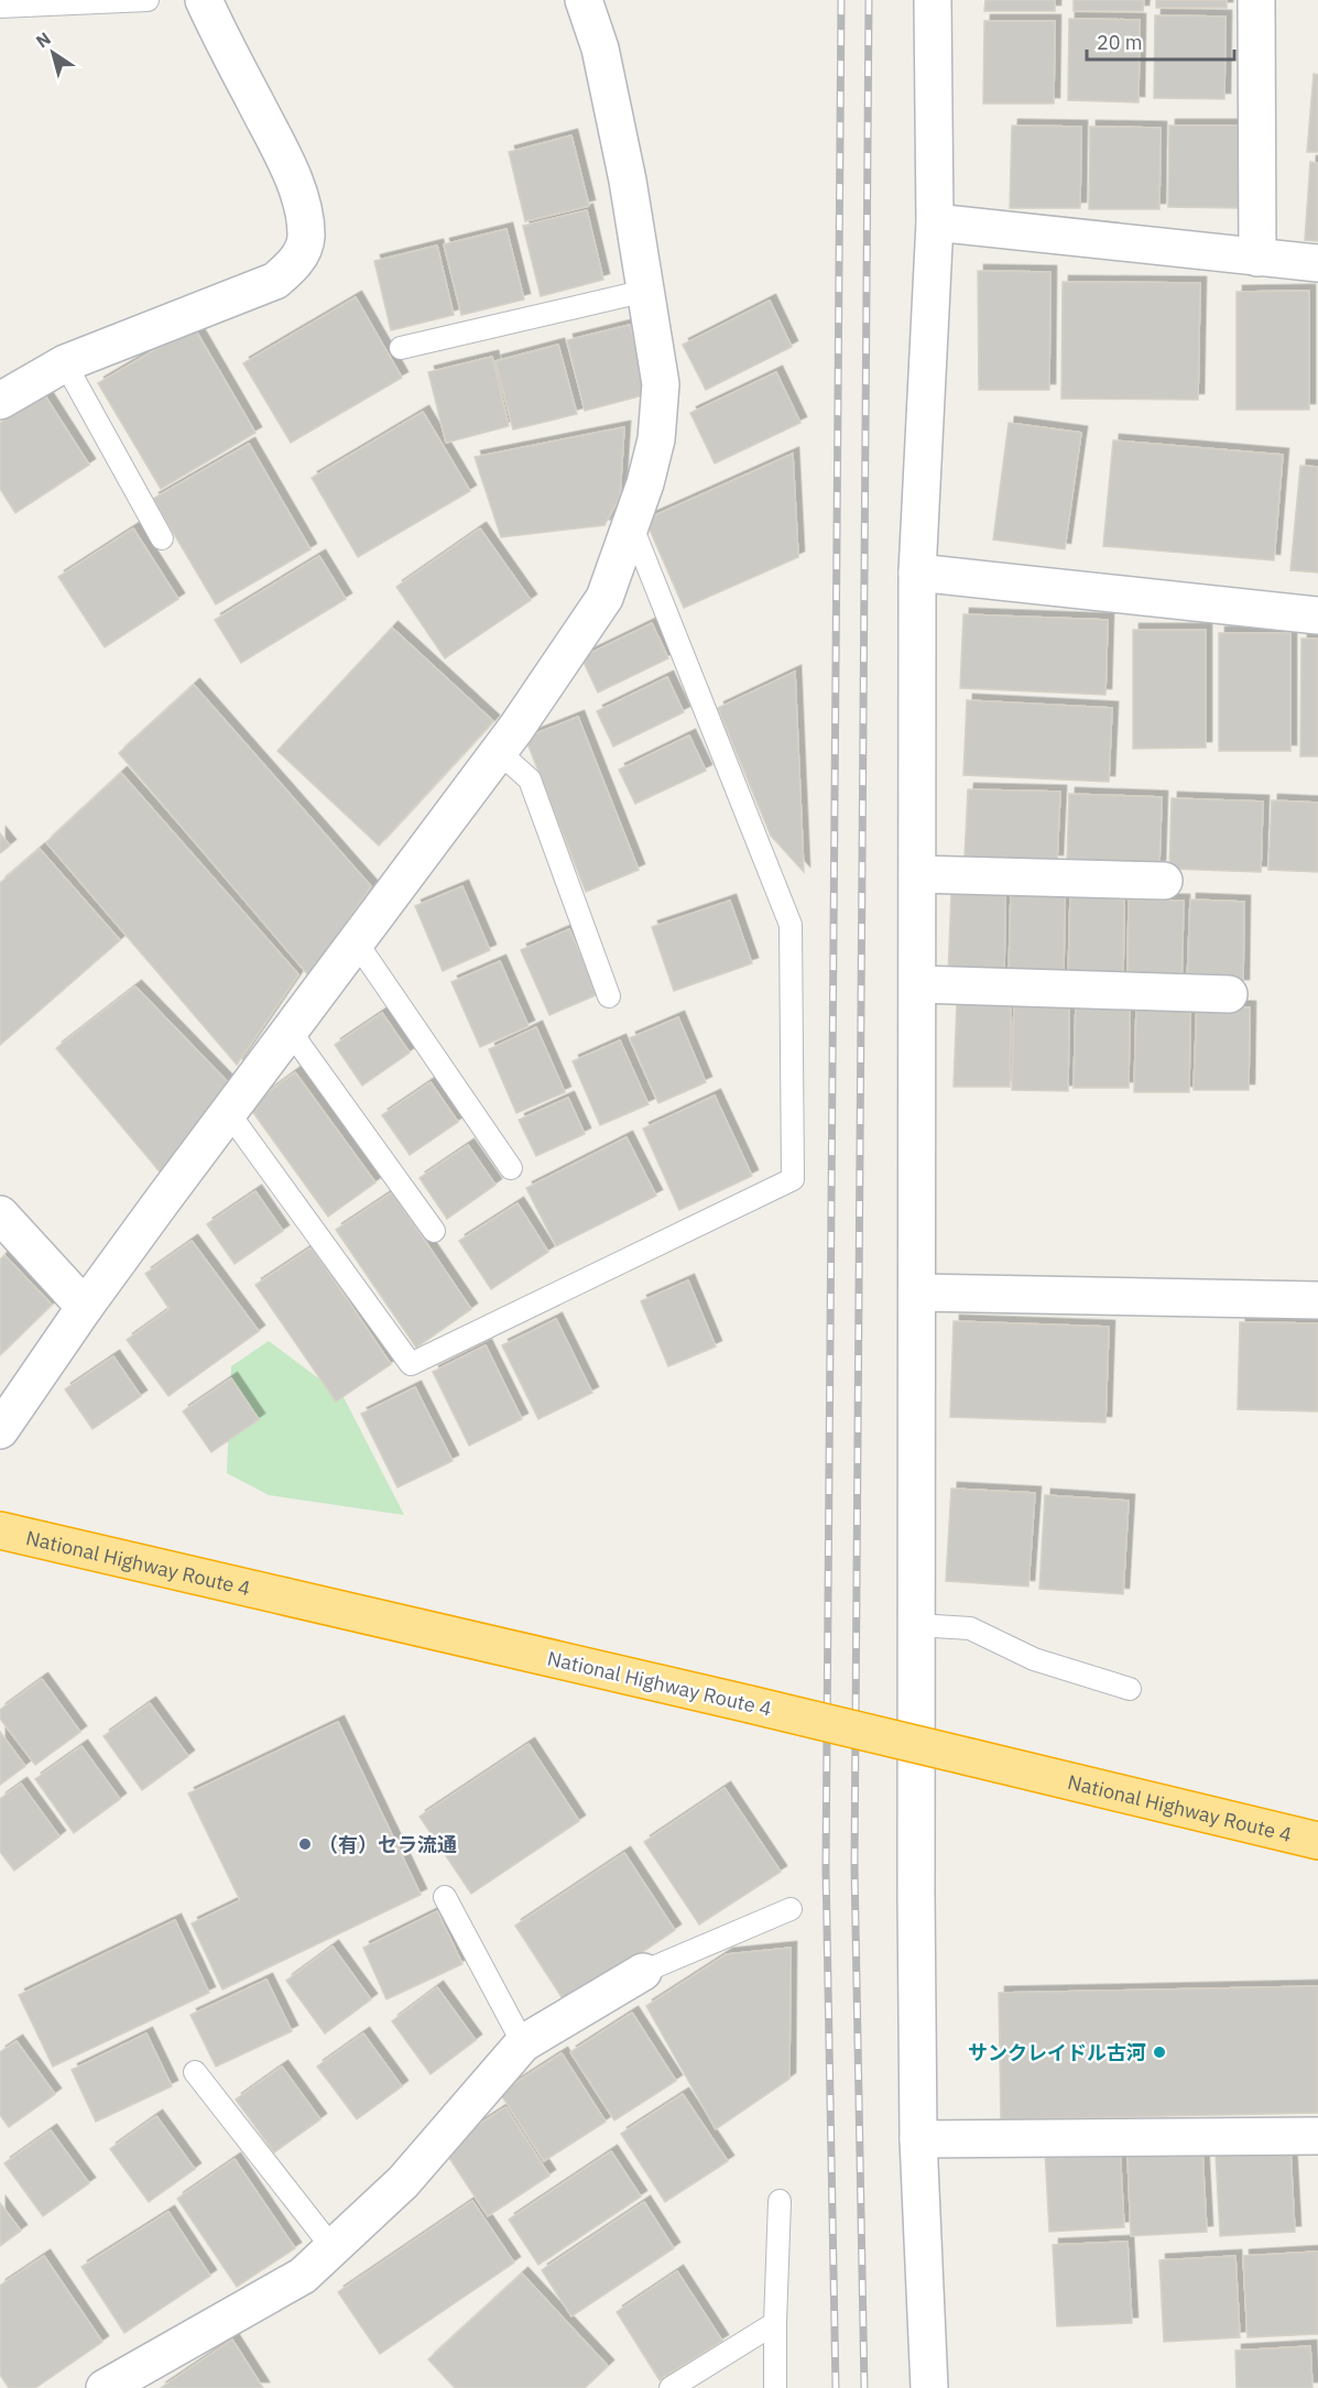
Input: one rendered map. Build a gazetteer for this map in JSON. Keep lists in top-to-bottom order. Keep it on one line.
{"streets":{"highway":["National Highway Route 4"]},"places":["（有）セラ流通","サンクレイドル古河"],"scale_bar":"20 m","north":"top left"}
